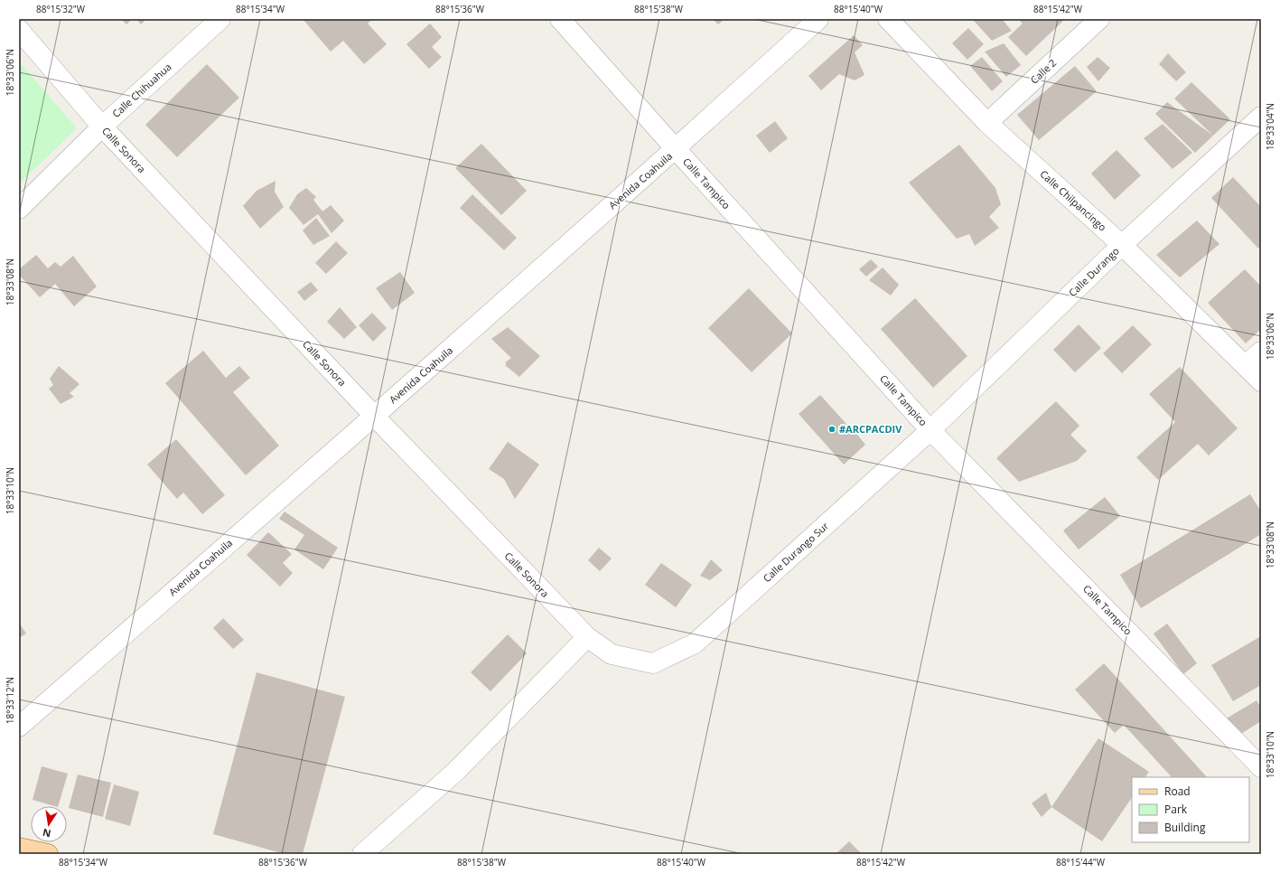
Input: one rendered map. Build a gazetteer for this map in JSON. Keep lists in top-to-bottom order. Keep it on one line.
{"streets":{"street":["Calle 2","Calle Chihuahua","Calle Sonora","Avenida Coahuila","Calle Tampico","Calle Chilpancingo","Calle Durango","Calle Durango Sur"]},"crossings":[["Calle 2","Calle Chilpancingo"],["Calle Chihuahua","Calle Sonora"],["Calle Sonora","Avenida Coahuila"],["Calle Sonora","Calle Durango Sur"],["Avenida Coahuila","Calle Tampico"],["Calle Tampico","Calle Durango"],["Calle Tampico","Calle Durango Sur"],["Calle Chilpancingo","Calle Durango"],["Calle Durango","Calle Durango Sur"]],"places":["#ARCPACDIV"],"legend":["Road","Park","Building"],"north":"bottom","coordinates":["88°15'32\"W","88°15'34\"W","88°15'36\"W","88°15'38\"W","88°15'40\"W","88°15'42\"W","18°33'06\"N","18°33'04\"N","18°33'08\"N","18°33'10\"N","18°33'12\"N","88°15'44\"W"]}
